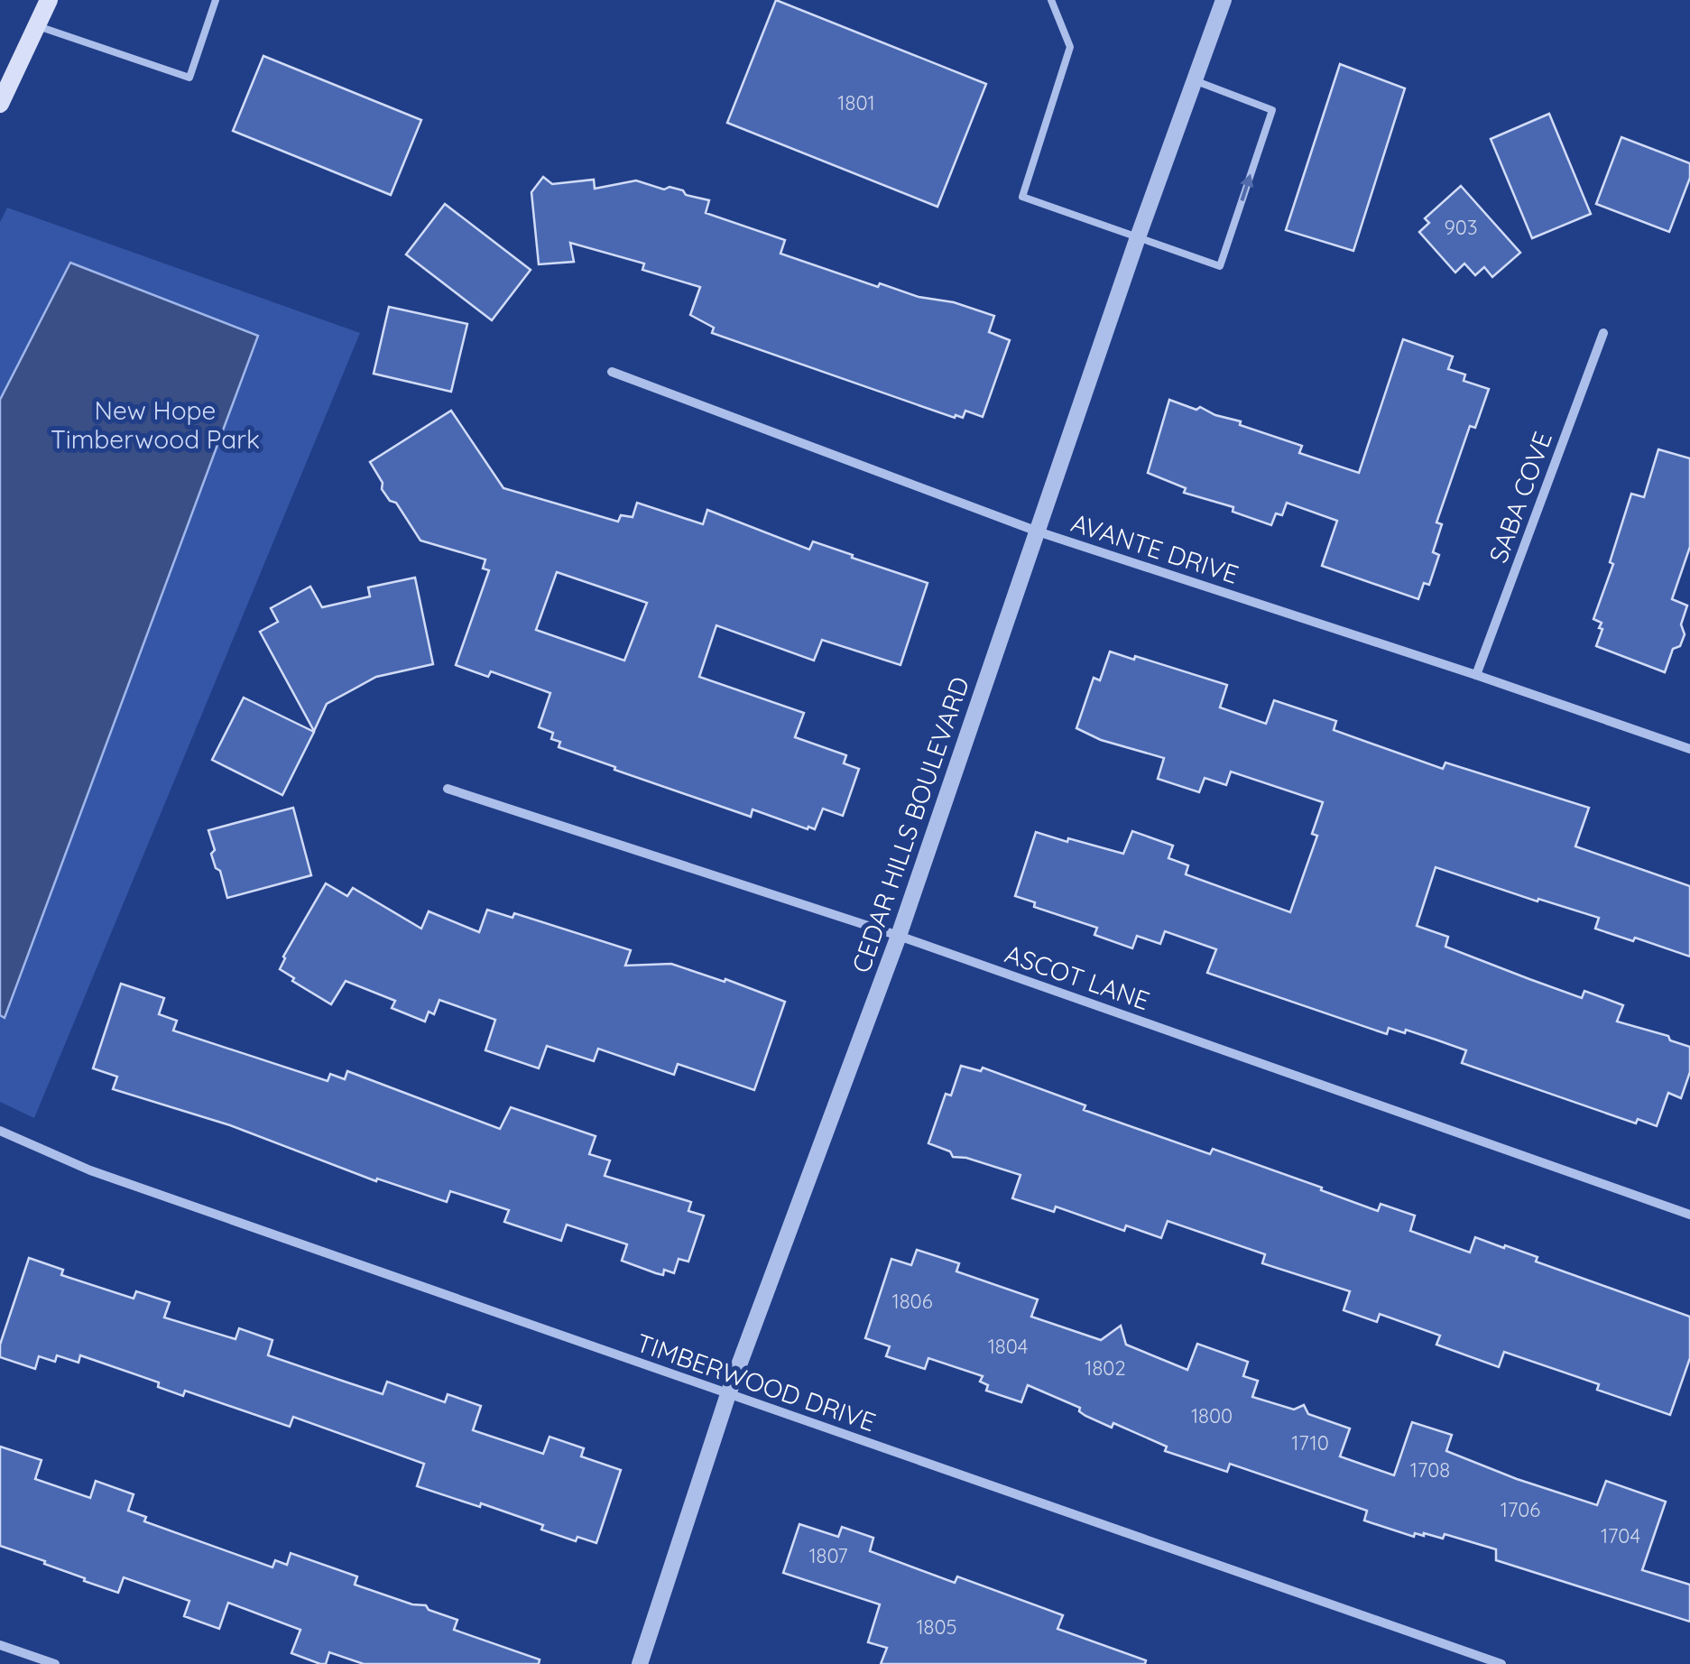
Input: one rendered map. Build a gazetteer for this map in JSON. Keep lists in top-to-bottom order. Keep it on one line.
{"streets":{"street":["SABA COVE","AVANTE DRIVE","CEDAR HILLS BOULEVARD","ASCOT LANE","TIMBERWOOD DRIVE"]},"crossings":[["SABA COVE","AVANTE DRIVE"],["AVANTE DRIVE","CEDAR HILLS BOULEVARD"],["CEDAR HILLS BOULEVARD","ASCOT LANE"],["CEDAR HILLS BOULEVARD","TIMBERWOOD DRIVE"]],"parks":["New Hope Timberwood Park"],"house_numbers":["1801","903","1806","1804","1802","1800","1710","1708","1706","1704","1807","1805"]}
